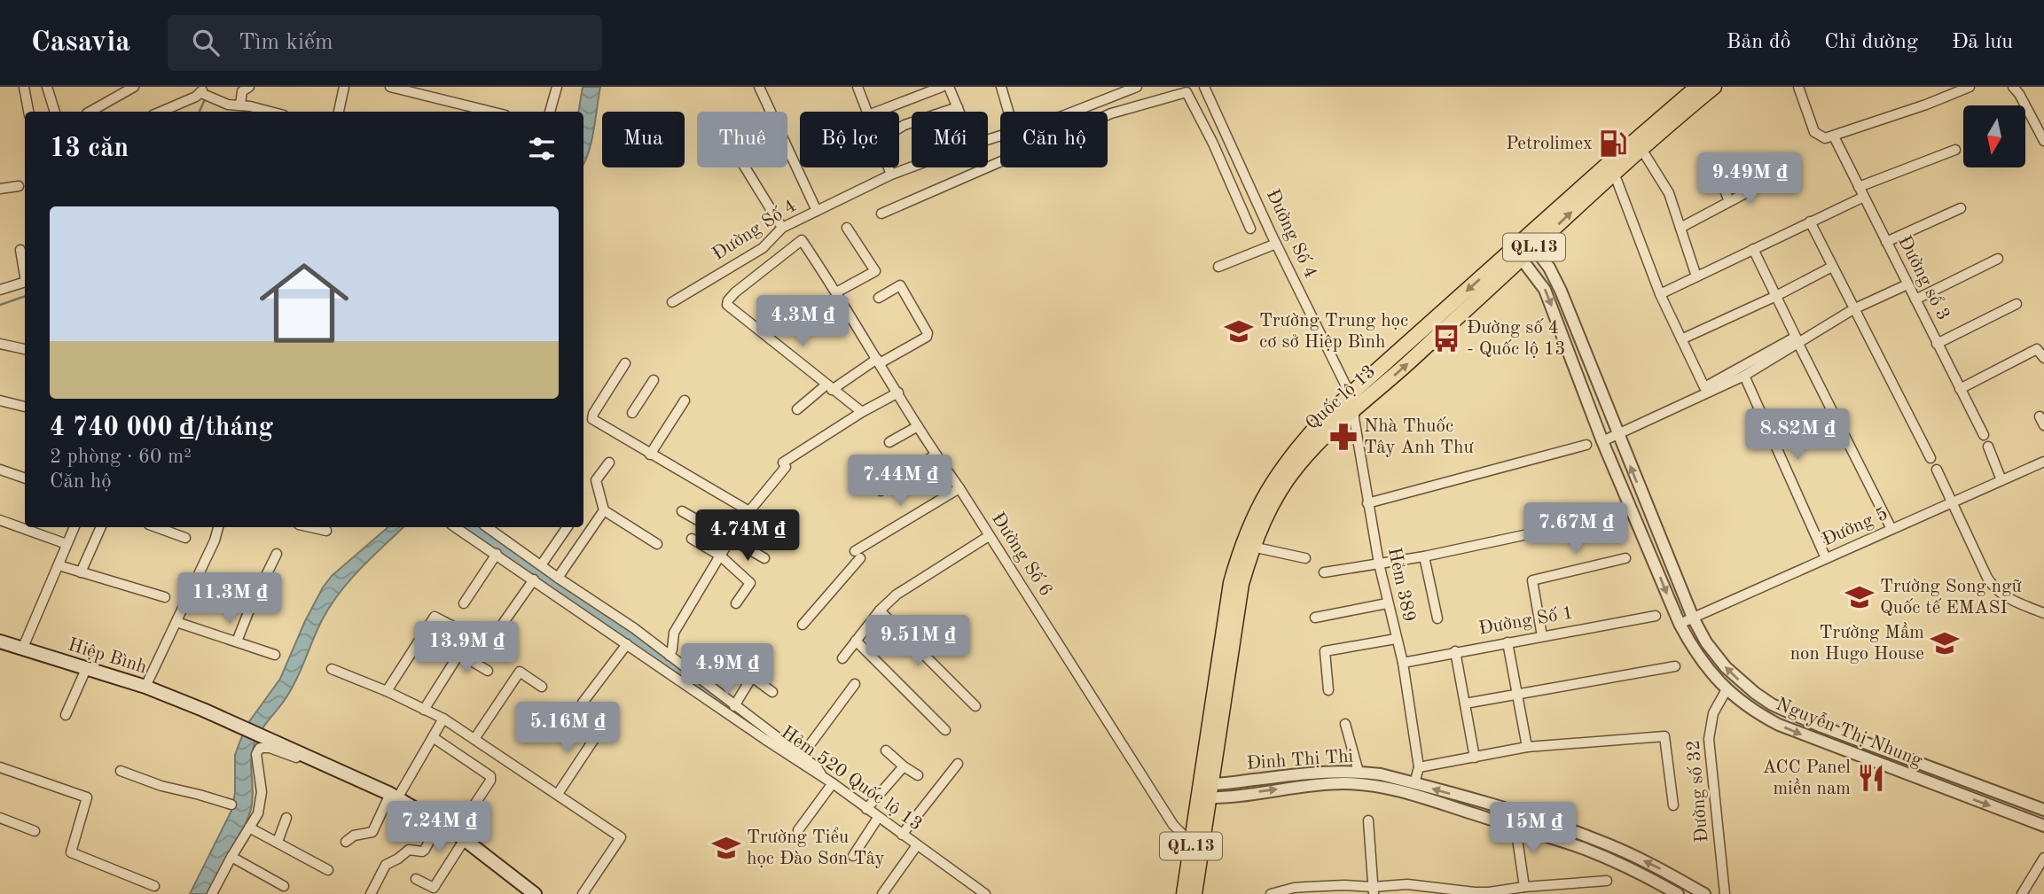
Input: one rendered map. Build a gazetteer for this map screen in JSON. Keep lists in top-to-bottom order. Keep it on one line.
{"streets":{"highway":["QL.13","Quốc lộ 13"],"main road":["Hiệp Bình"],"street":["Đường Số 4","Đường sổ 3","Đường 5","Đường Số 6","Hẻm 389","Đường Số 1","Nguyễn Thị Nhung","Đinh Thị Thi","Hẻm 520 Quốc lộ 13","Đường số 32"]},"crossings":[["Đường Số 4","Quốc lộ 13"],["Đường Số 4","Hẻm 389"],["Quốc lộ 13","Đường Số 6"],["Quốc lộ 13","Hẻm 389"],["Quốc lộ 13","Nguyễn Thị Nhung"],["Quốc lộ 13","Đinh Thị Thi"],["Đường 5","Nguyễn Thị Nhung"],["Hẻm 389","Đường Số 1"],["Nguyễn Thị Nhung","Đường số 32"]],"places":{"fuel station":["Petrolimex"],"school or university":["Trường Trung học cơ sở Hiệp Bình","Trường Song ngữ Quốc tế EMASI","Trường Mầm non Hugo House","Trường Tiểu học Đào Sơn Tây"],"bus stop":["Đường số 4 - Quốc lộ 13"],"pharmacy":["Nhà Thuốc Tây Anh Thư"],"restaurant":["ACC Panel miền nam"]},"north":"bottom","page":{"header":"Casavia","search":"Tìm kiếm","nav":["Bản đồ","Chỉ đường","Đã lưu"],"chip":["Mua","Thuê","Bộ lọc","Mới","Căn hộ"],"heading":"13 căn","price":["9.49M ₫","4.3M ₫","8.82M ₫","7.44M ₫","7.67M ₫","4.74M ₫","11.3M ₫","9.51M ₫","13.9M ₫","4.9M ₫","5.16M ₫","7.24M ₫","15M ₫"],"list":[{"name":"4 740 000 ₫/tháng","note":"2 phòng · 60 m² · Căn hộ"}]}}
